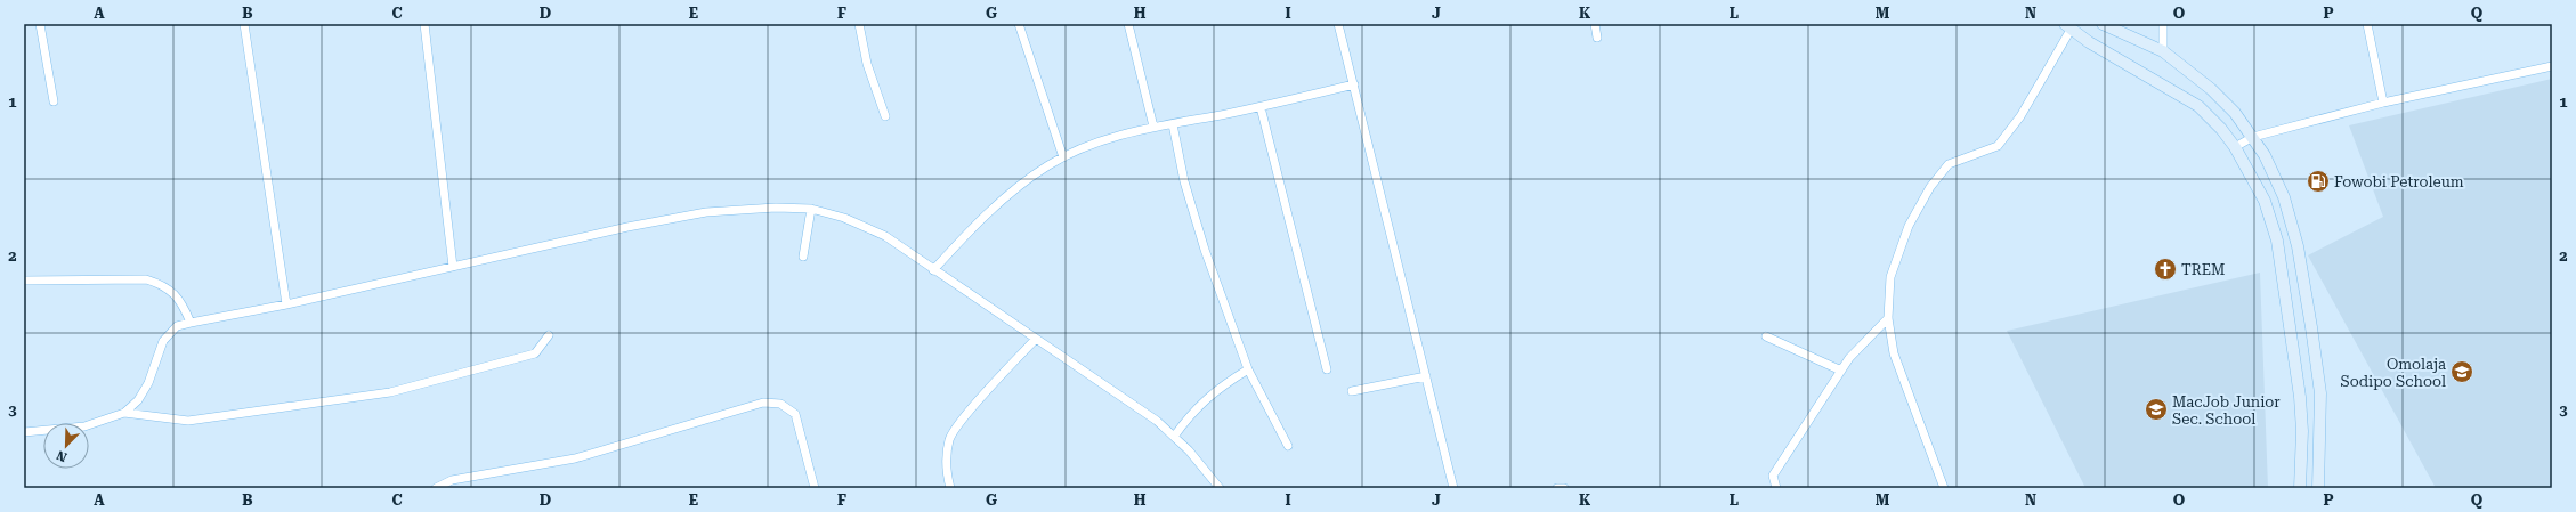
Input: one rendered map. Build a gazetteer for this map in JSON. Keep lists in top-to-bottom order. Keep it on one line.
{"places":{"fuel station":["Fowobi Petroleum"],"church":["TREM"],"school or university":["Omolaja Sodipo School","MacJob Junior Sec. School"]},"north":"bottom left","grid":{"columns":["A","B","C","D","E","F","G","H","I","J","K","L","M","N","O","P","Q"],"rows":["1","2","3"]}}
